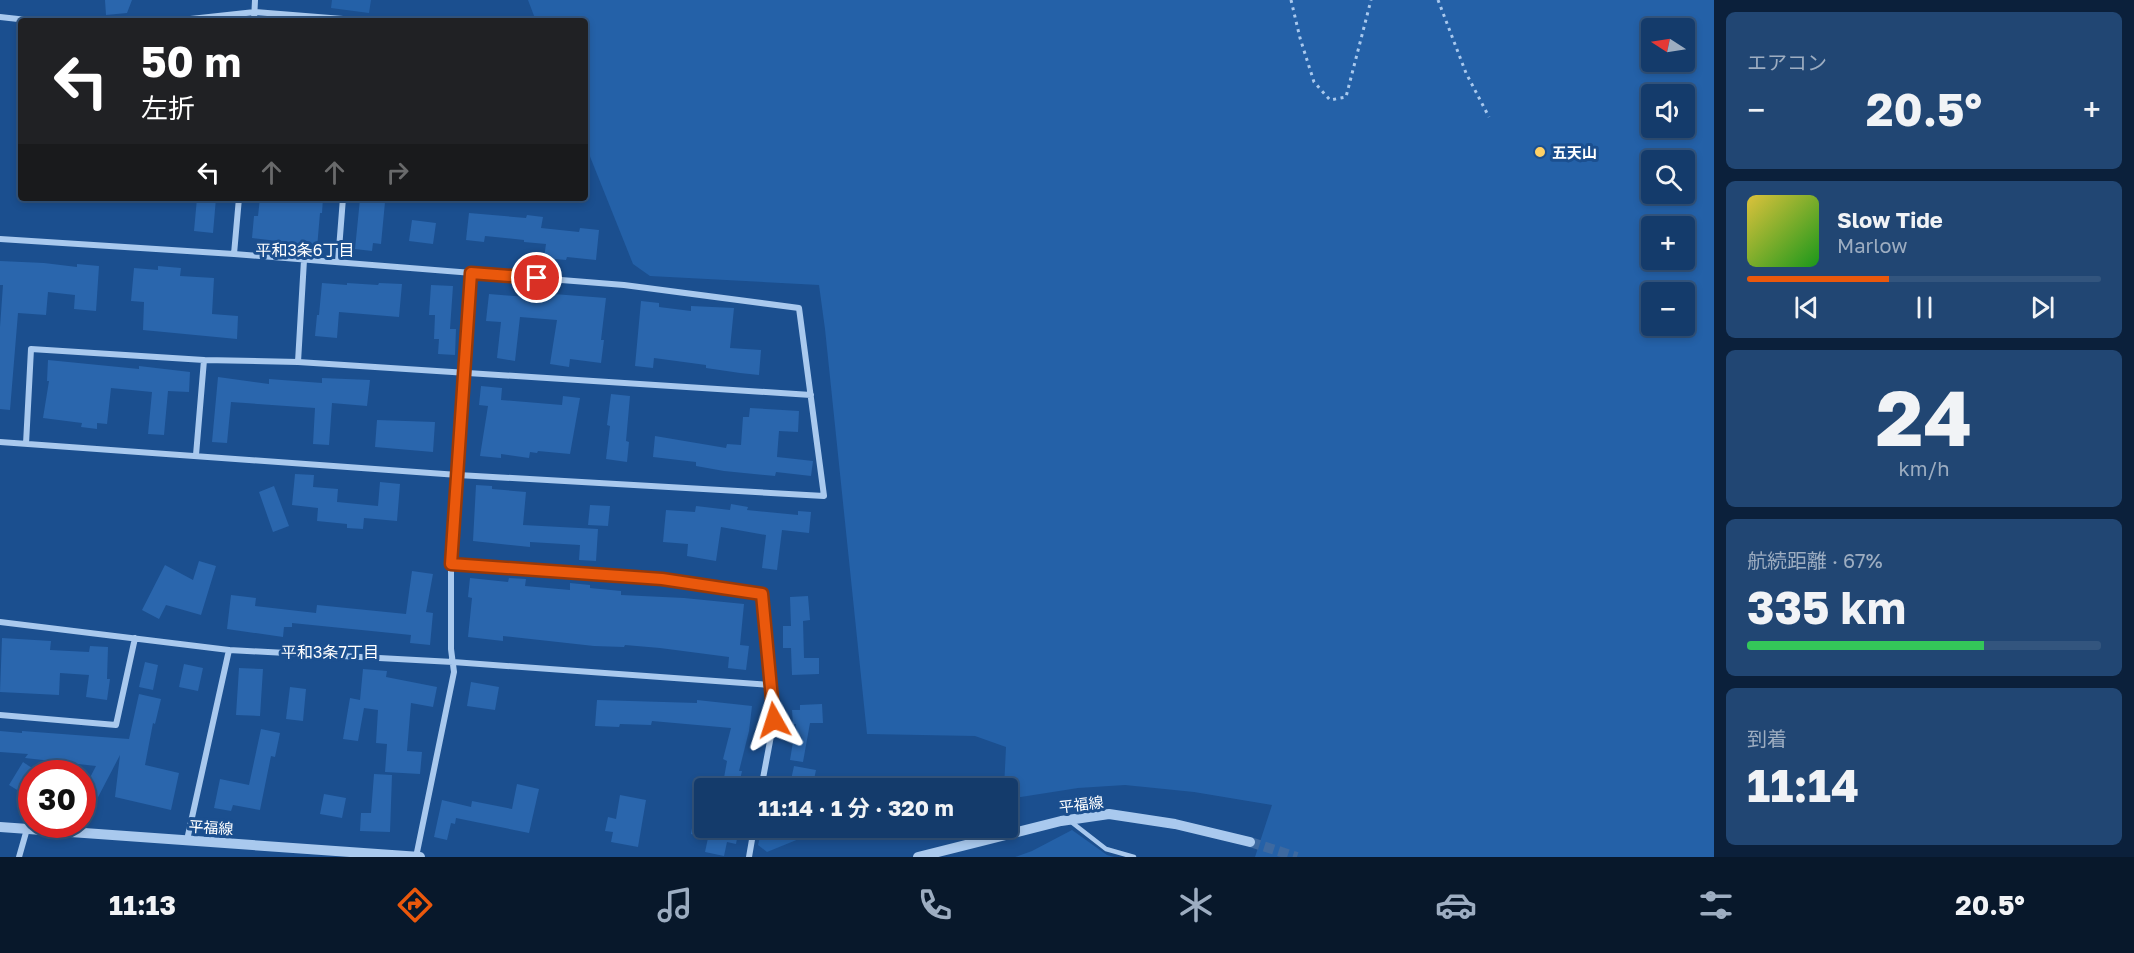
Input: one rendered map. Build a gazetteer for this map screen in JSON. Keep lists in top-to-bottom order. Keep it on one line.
{"streets":{"street":["平福線"]},"districts":["平和3条6丁目","平和3条7丁目"],"places":["五天山"],"north":"left","page":{"tile":["エアコン",["24","km/h"],["航続距離 · 67%","335 km"],["到着","11:14"]],"map_buttons":["+","−"],"turn":["50 m","左折"],"heat":["−","20.5°","+"],"song":["Slow Tide","Marlow"],"limit":"30","trip":"11:14 · 1 分 · 320 m","tabs":["11:13","20.5°"]}}
